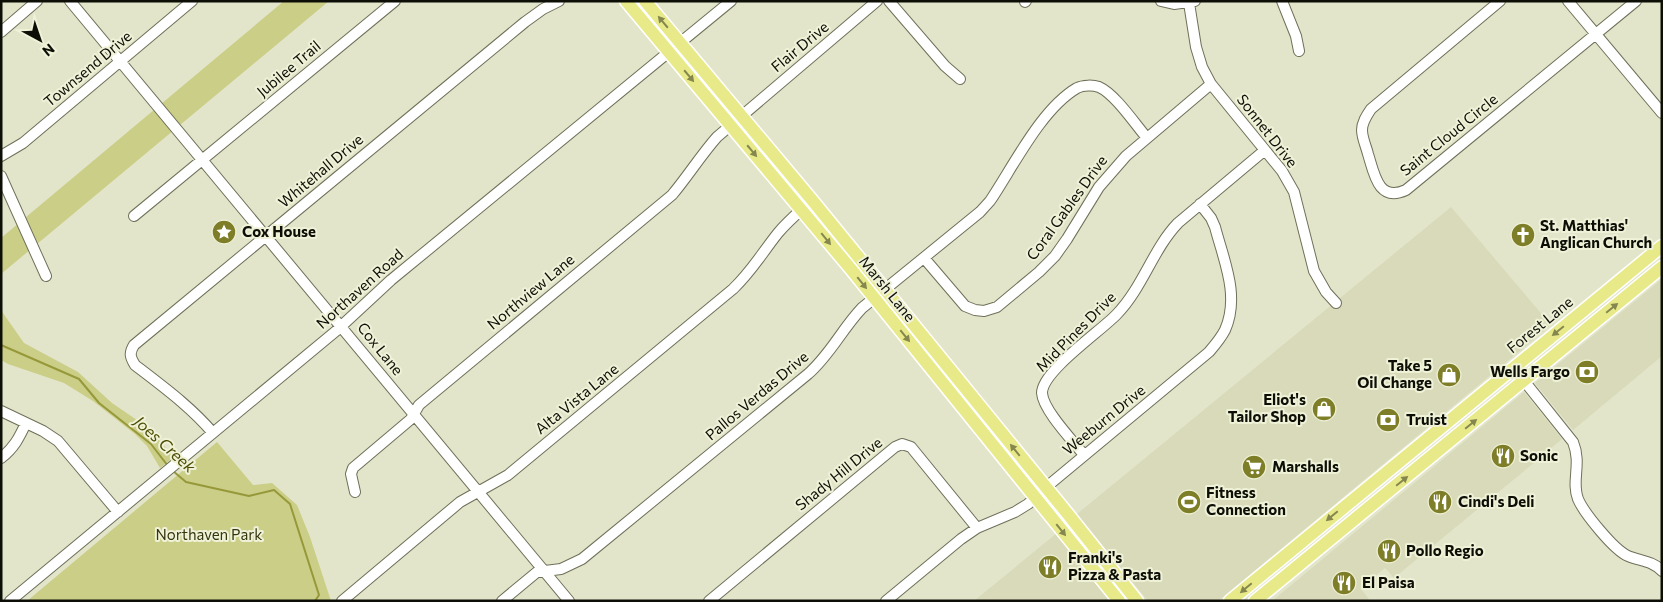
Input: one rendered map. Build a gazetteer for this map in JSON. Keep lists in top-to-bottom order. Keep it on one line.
{"streets":{"main road":["Marsh Lane","Forest Lane"],"street":["Flair Drive","Townsend Drive","Jubilee Trail","Sonnet Drive","Saint Cloud Circle","Whitehall Drive","Coral Gables Drive","Northaven Road","Northview Lane","Mid Pines Drive","Cox Lane","Pallos Verdas Drive","Alta Vista Lane","Weeburn Drive","Shady Hill Drive"]},"crossings":[["Flair Drive","Marsh Lane"],["Flair Drive","Northview Lane"],["Townsend Drive","Cox Lane"],["Jubilee Trail","Cox Lane"],["Sonnet Drive","Coral Gables Drive"],["Sonnet Drive","Mid Pines Drive"],["Whitehall Drive","Northaven Road"],["Whitehall Drive","Cox Lane"],["Coral Gables Drive","Pallos Verdas Drive"],["Northaven Road","Marsh Lane"],["Northaven Road","Cox Lane"],["Marsh Lane","Northview Lane"],["Marsh Lane","Pallos Verdas Drive"],["Marsh Lane","Alta Vista Lane"],["Marsh Lane","Weeburn Drive"],["Northview Lane","Cox Lane"],["Mid Pines Drive","Weeburn Drive"],["Cox Lane","Pallos Verdas Drive"],["Cox Lane","Alta Vista Lane"],["Weeburn Drive","Shady Hill Drive"]],"water":["Joes Creek"],"parks":["Northaven Park"],"places":{"place":["Cox House"],"church":["St. Matthias' Anglican Church"],"bank":["Wells Fargo","Truist"],"shop":["Take 5 Oil Change","Eliot's Tailor Shop"],"restaurant":["Sonic","Cindi's Deli","Pollo Regio","Franki's Pizza & Pasta","El Paisa"],"supermarket":["Marshalls"],"sports":["Fitness Connection"]},"north":"bottom right"}
